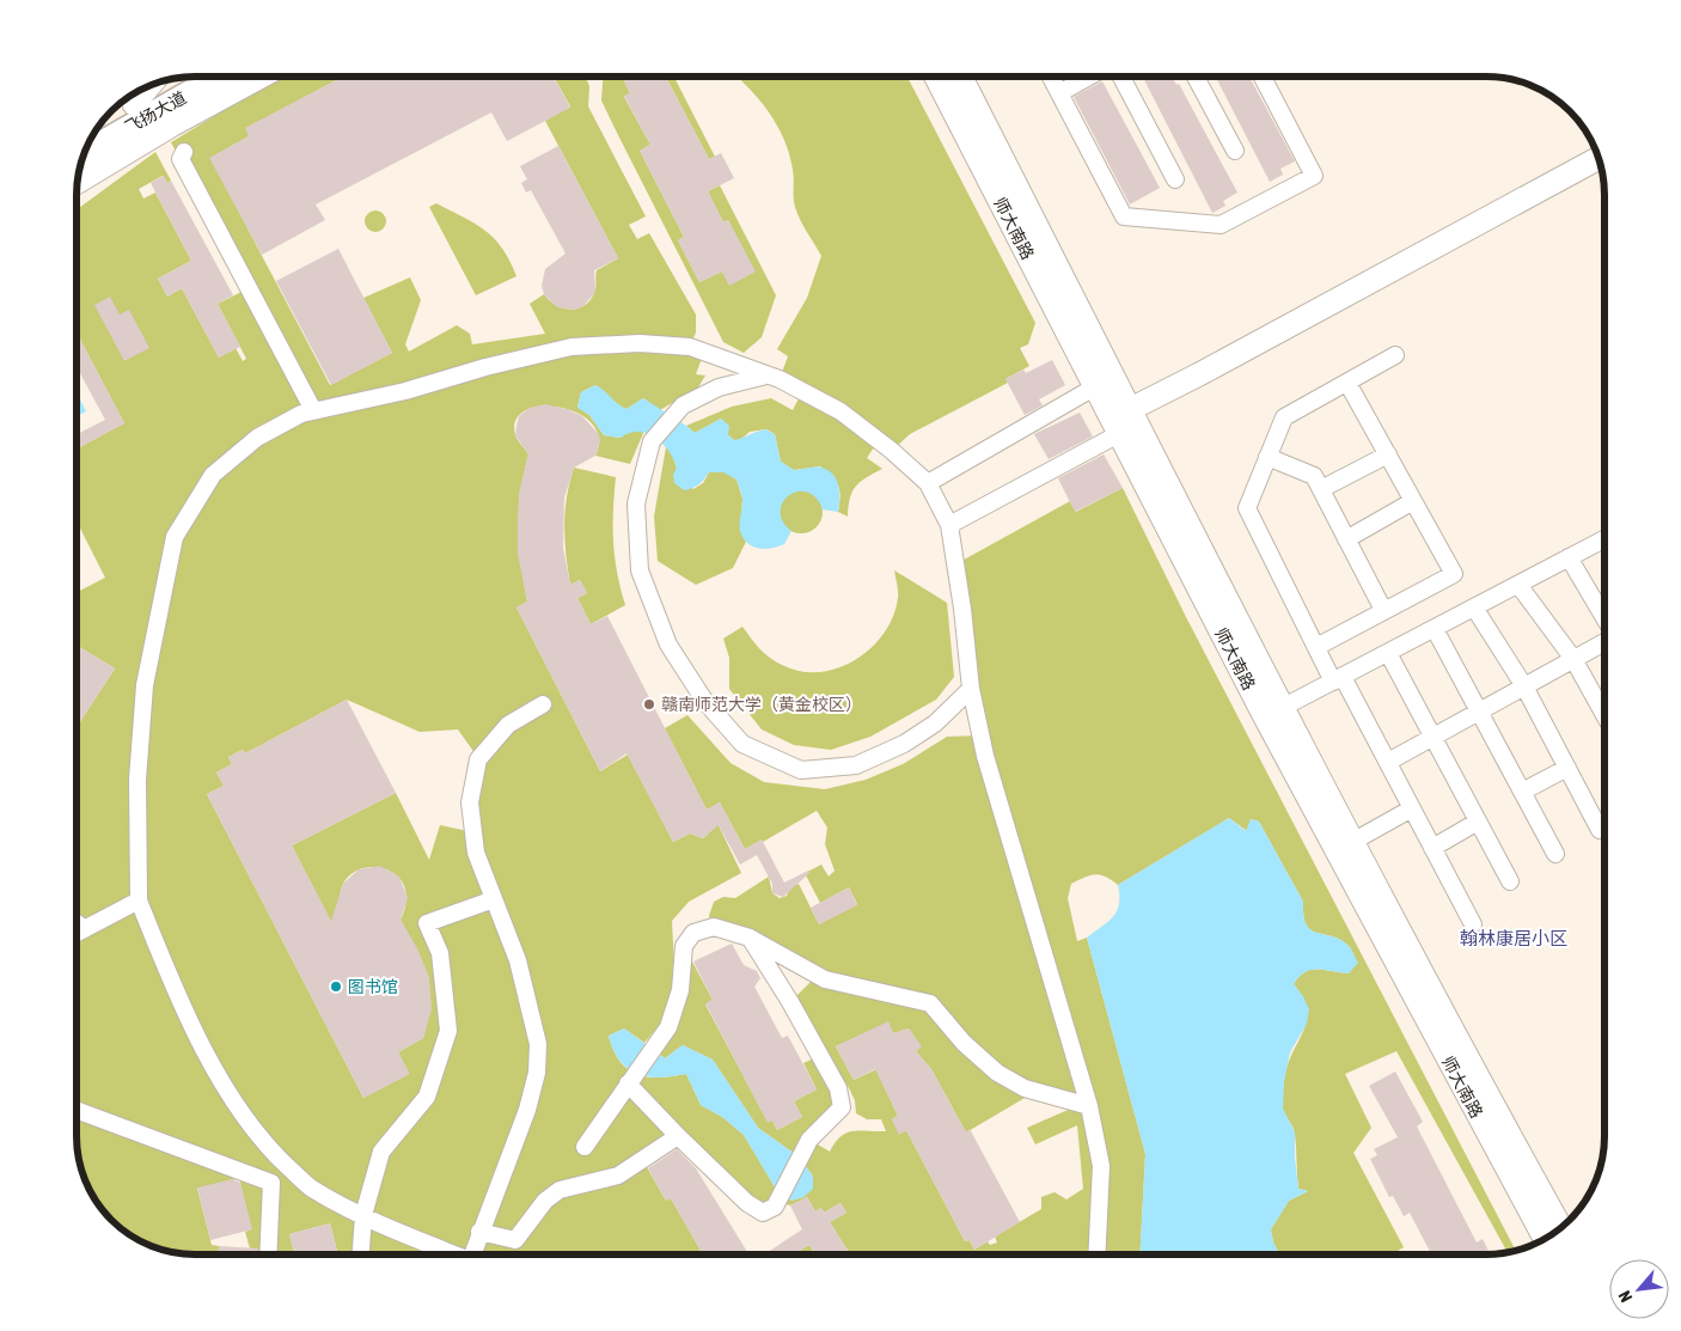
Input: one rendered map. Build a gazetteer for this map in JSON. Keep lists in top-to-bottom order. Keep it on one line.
{"streets":{"main road":["飞扬大道","师大南路"]},"districts":["翰林康居小区"],"places":["赣南师范大学（黄金校区）","图书馆"],"north":"bottom left"}
